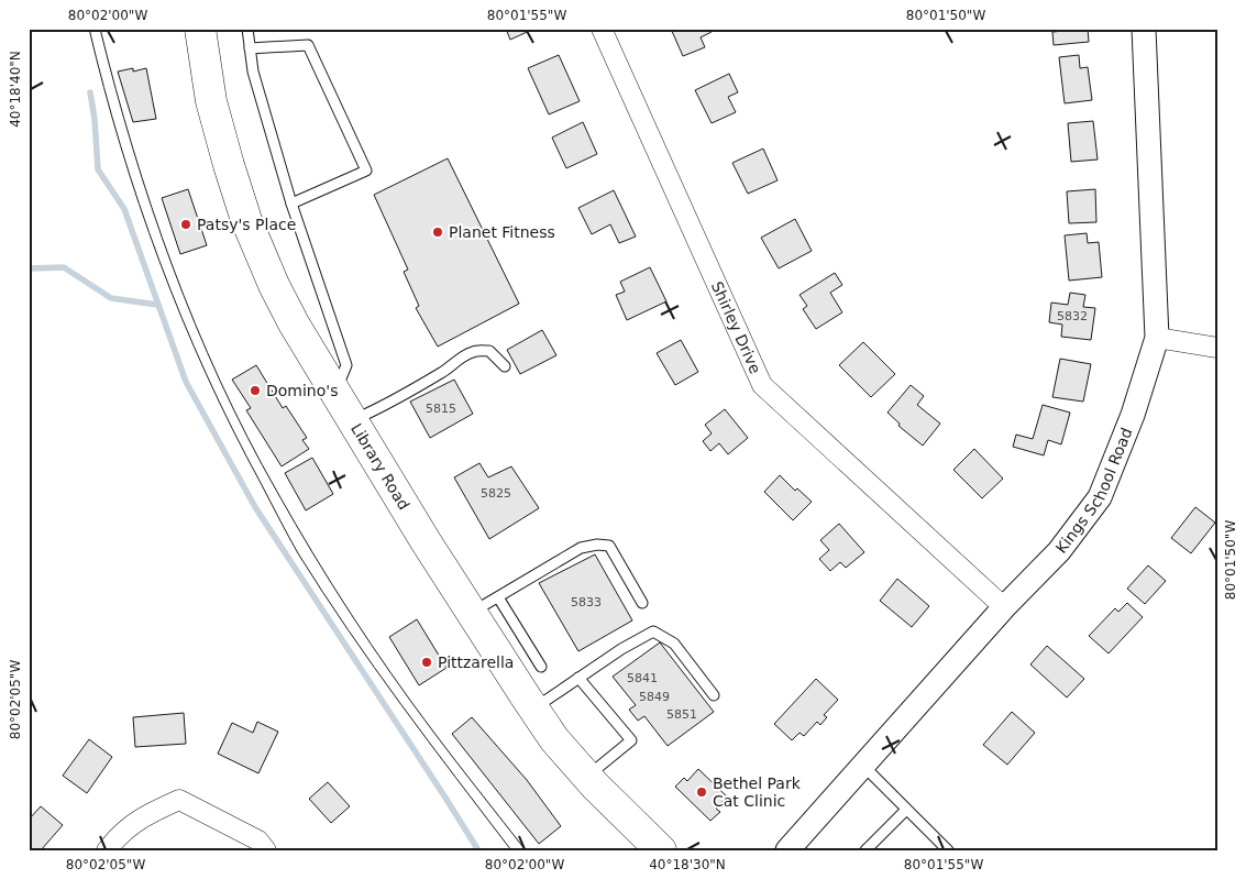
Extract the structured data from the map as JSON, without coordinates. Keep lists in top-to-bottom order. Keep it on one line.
{"streets":{"main road":["Library Road"],"street":["Shirley Drive","Kings School Road"]},"crossings":[["Shirley Drive","Kings School Road"]],"places":["Patsy's Place","Planet Fitness","Domino's","Pittzarella","Bethel Park Cat Clinic"],"house_numbers":["5832","5815","5825","5833","5841","5849","5851"],"coordinates":["80°02'00\"W","80°01'55\"W","80°01'50\"W","40°18'40\"N","80°02'05\"W","40°18'30\"N"]}
